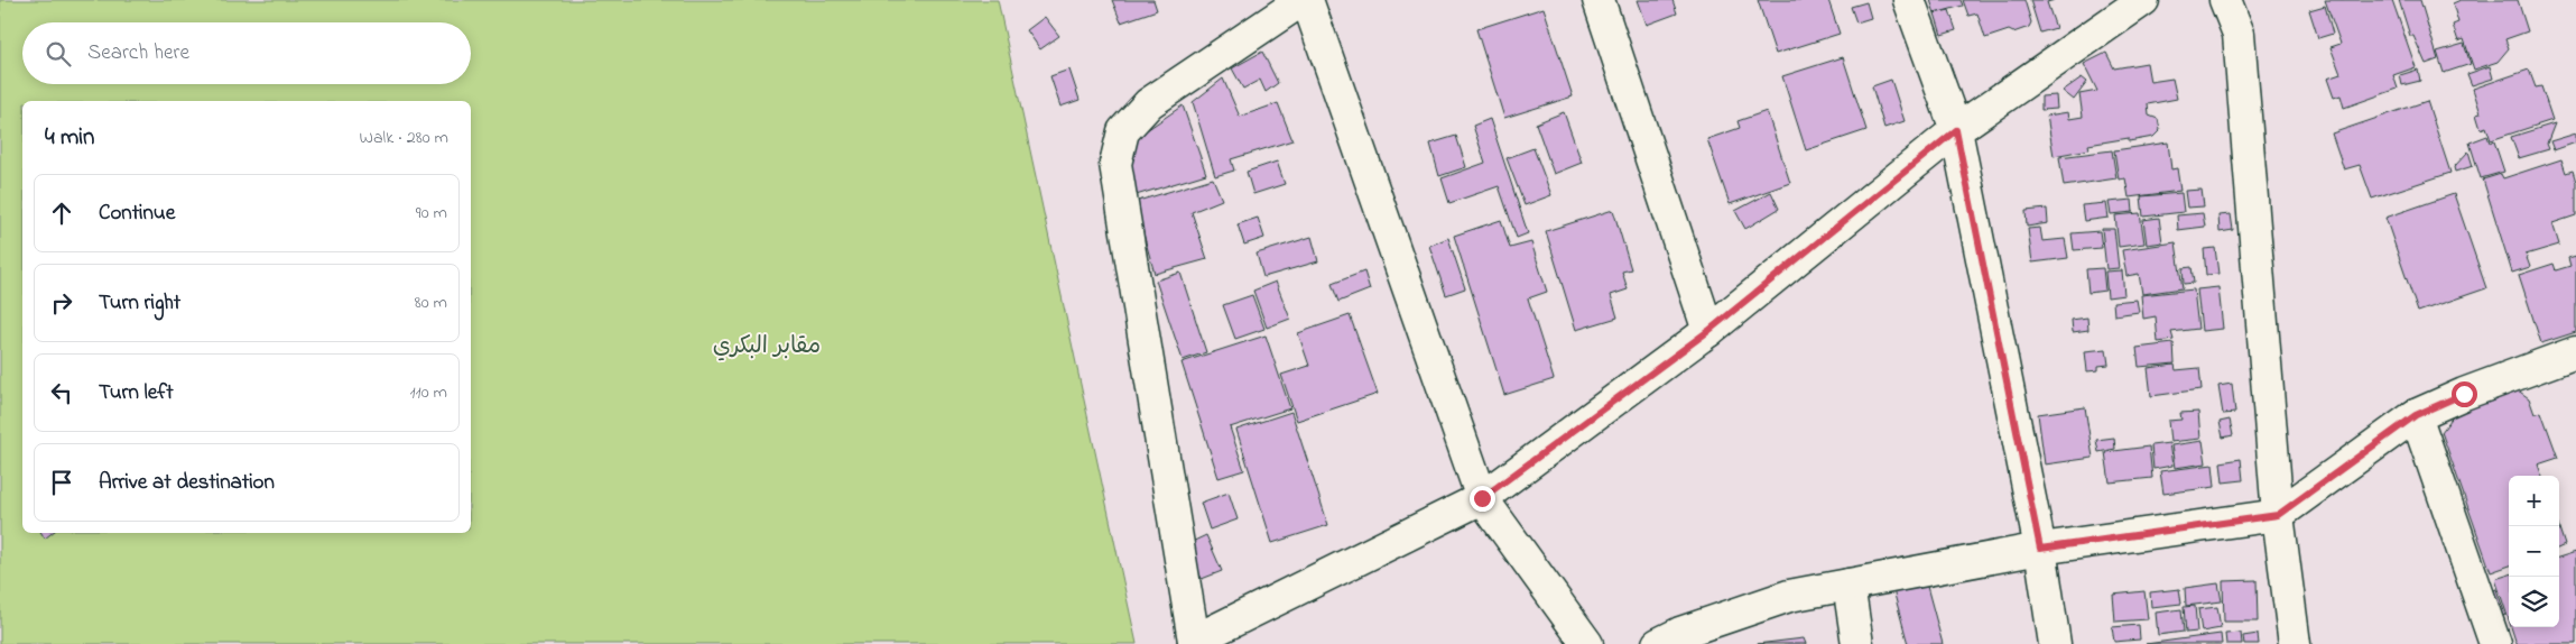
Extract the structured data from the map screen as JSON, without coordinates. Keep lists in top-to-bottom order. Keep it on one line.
{"parks":["مقابر البكري"],"page":{"search":"Search here","heading":["4 min","Walk · 280 m"],"list":[["Continue","90 m"],["Turn right","80 m"],["Turn left","110 m"],"Arrive at destination"],"map_buttons":["+","−"]}}
